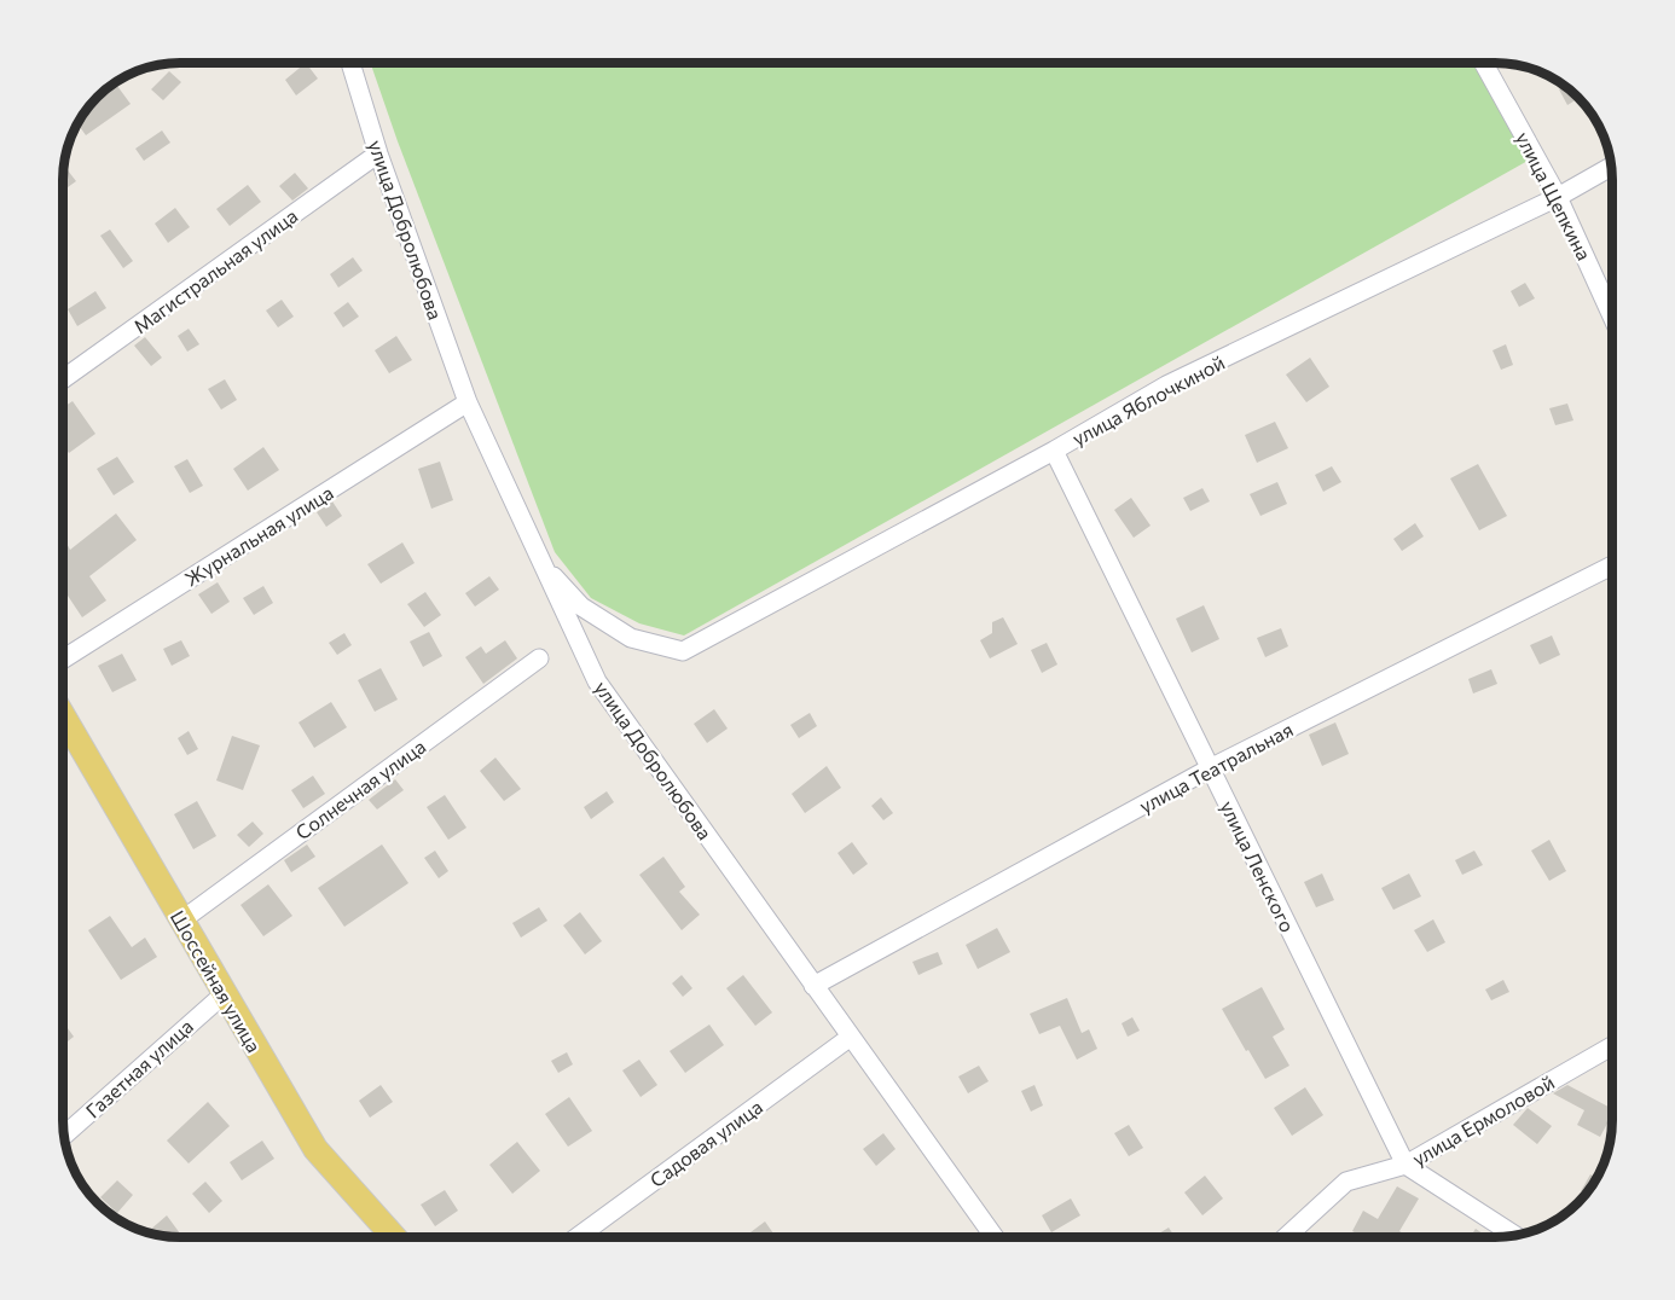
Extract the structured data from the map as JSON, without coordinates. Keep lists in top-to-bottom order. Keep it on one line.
{"streets":{"main road":["Шоссейная улица"],"street":["улица Щепкина","улица Добролюбова","Магистральная улица","улица Яблочкиной","Журнальная улица","улица Театральная","Солнечная улица","улица Ленского","Газетная улица","улица Ермоловой","Садовая улица"]},"crossings":[["улица Щепкина","улица Яблочкиной"],["улица Добролюбова","Магистральная улица"],["улица Добролюбова","улица Яблочкиной"],["улица Добролюбова","Журнальная улица"],["улица Добролюбова","улица Театральная"],["улица Добролюбова","Садовая улица"],["улица Яблочкиной","улица Ленского"],["улица Театральная","улица Ленского"],["Солнечная улица","Шоссейная улица"],["улица Ленского","улица Ермоловой"],["Шоссейная улица","Газетная улица"]]}
